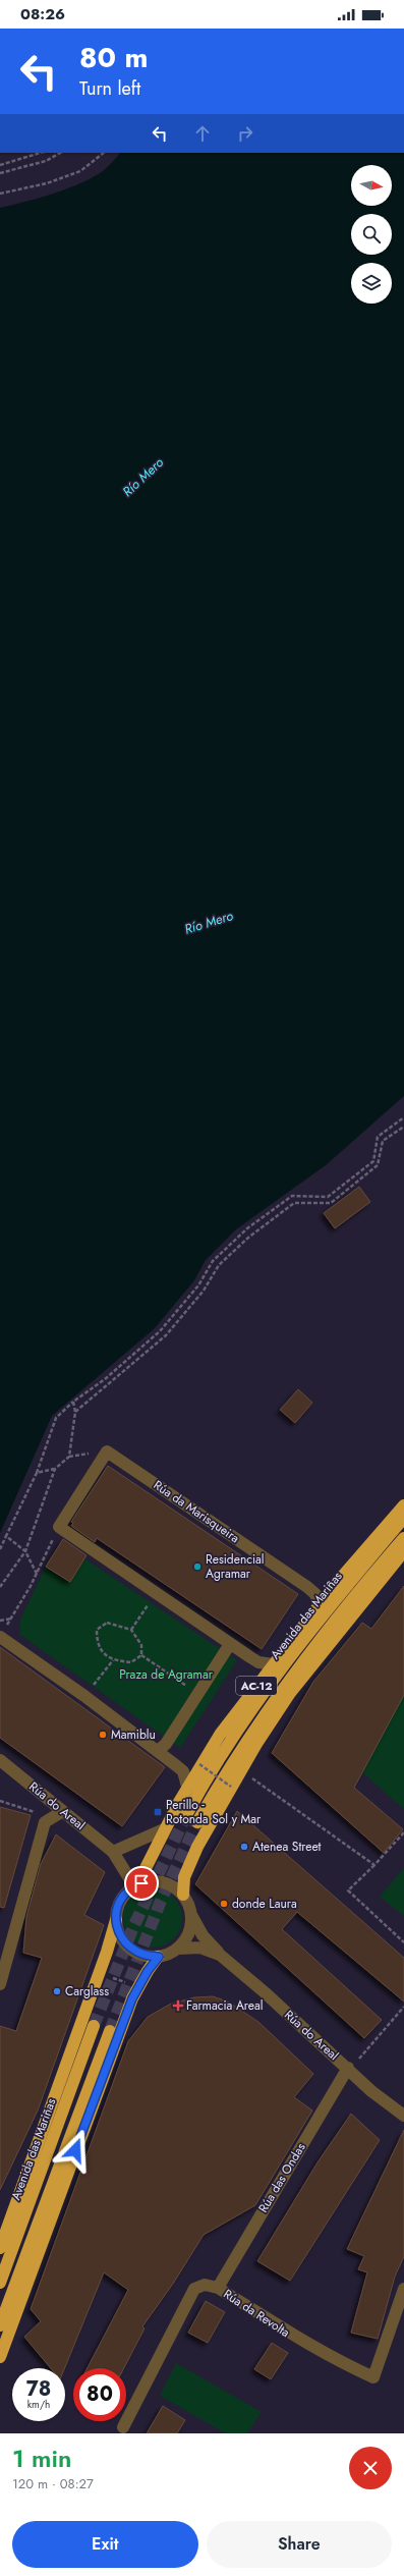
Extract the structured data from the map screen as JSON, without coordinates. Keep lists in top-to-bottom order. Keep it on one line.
{"streets":{"highway":["Avenida das Mariñas","AC-12"],"street":["Rúa da Marisqueira","Rúa do Areal","Rúa das Ondas","Rúa da Revolta"]},"crossings":[["Rúa da Marisqueira","AC-12"],["AC-12","Rúa do Areal"],["Rúa do Areal","Rúa das Ondas"],["Rúa das Ondas","Rúa da Revolta"]],"water":["Río Mero"],"parks":["Praza de Agramar"],"places":{"other":["Residencial Agramar","Mamiblu","Atenea Street","donde Laura","Carglass"],"transit":["Perillo - Rotonda Sol y Mar"],"health":["Farmacia Areal"]},"north":"right","page":{"status":"08:26","turn":["80 m","Turn left"],"speed":"78 km/h","limit":"80","heading":["1 min","120 m · 08:27"],"buttons":["Exit","Share"]}}
